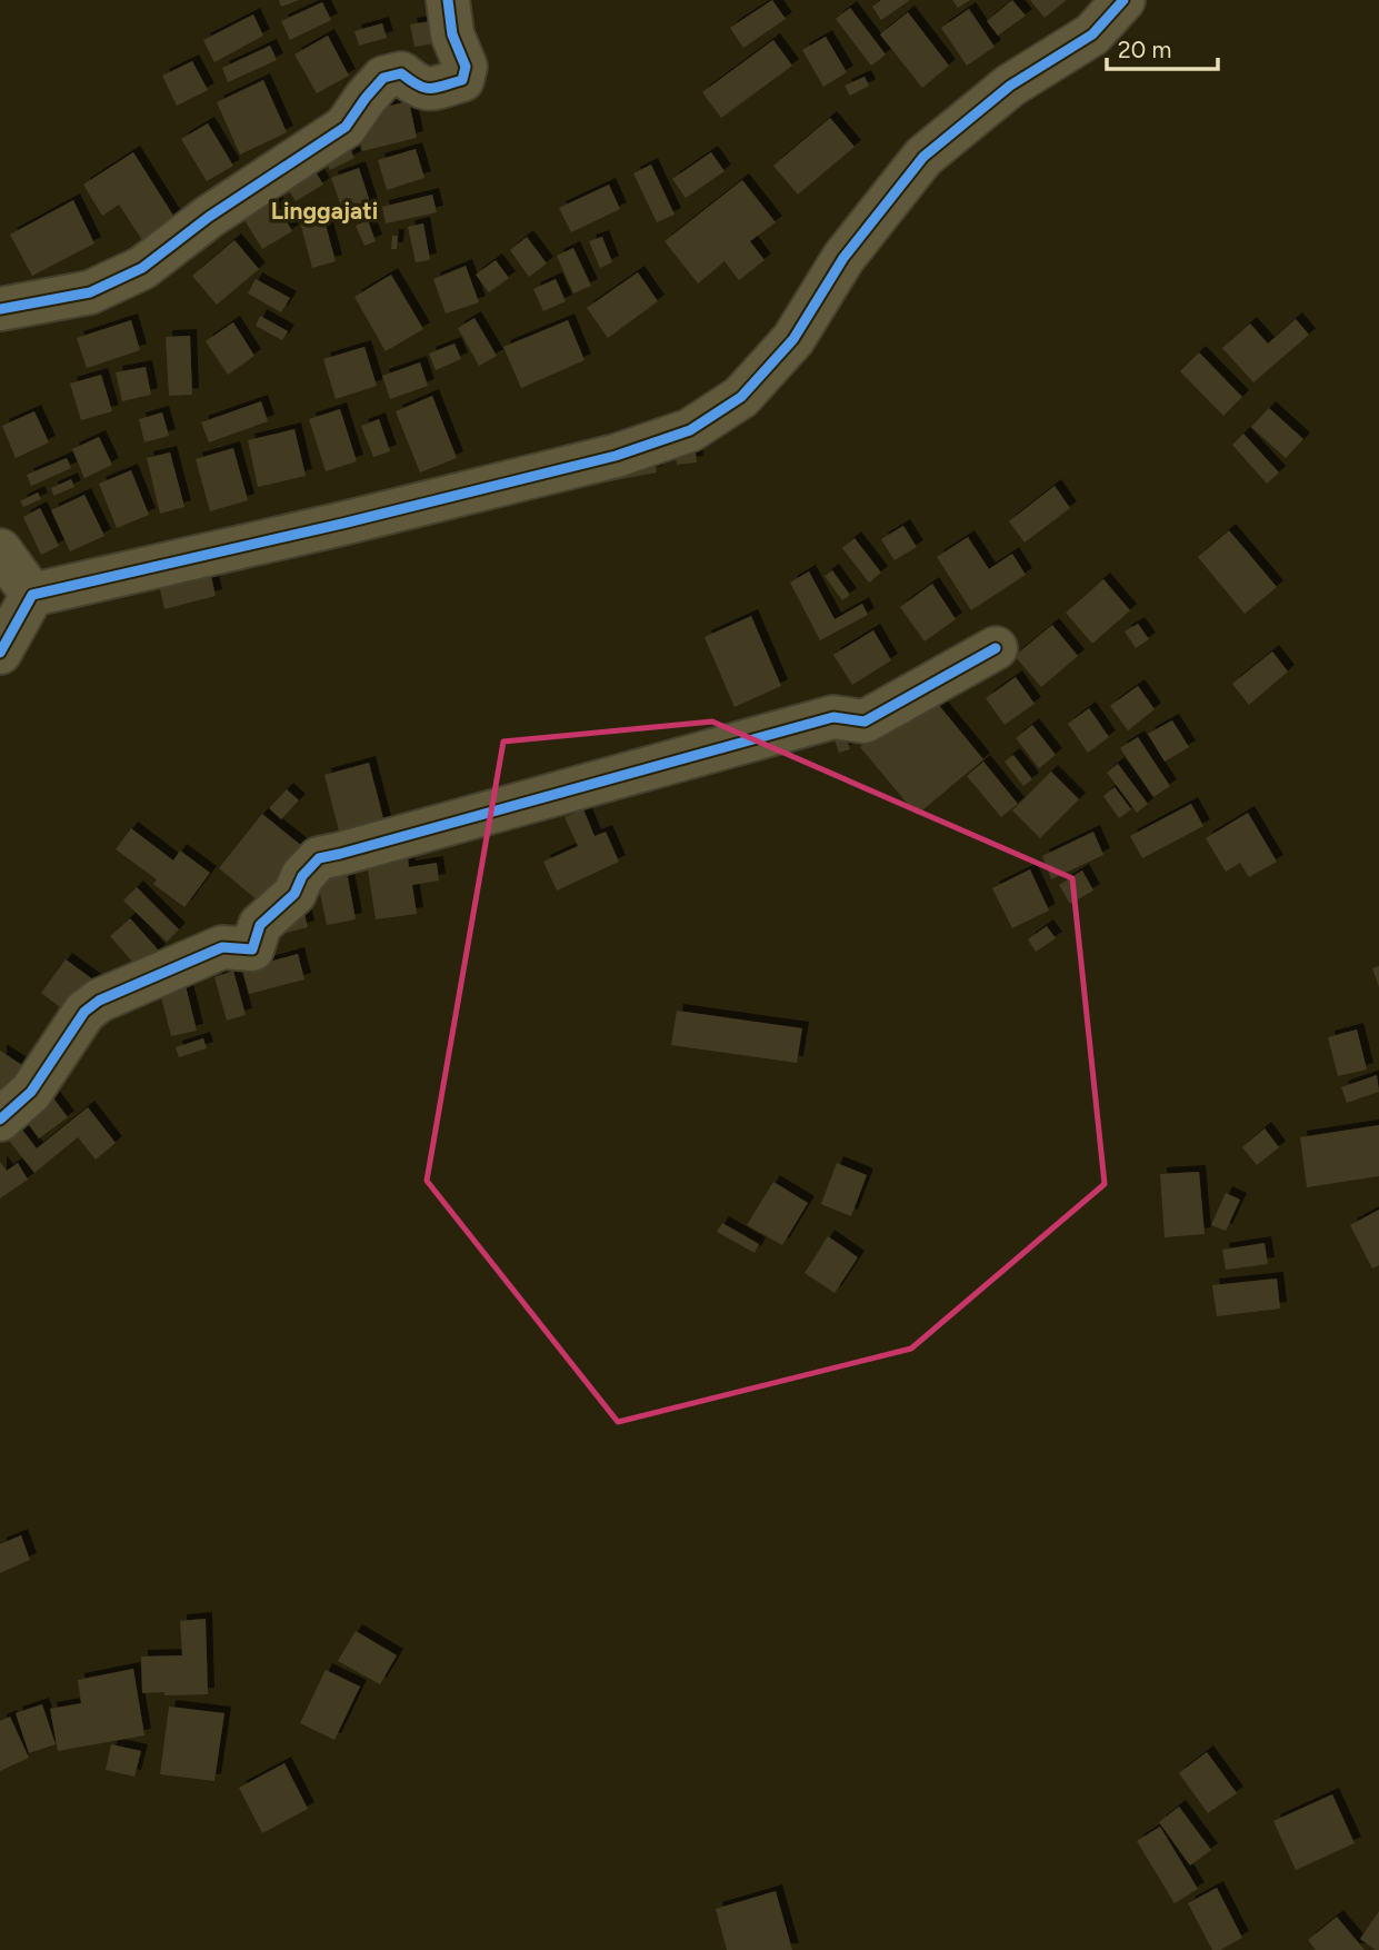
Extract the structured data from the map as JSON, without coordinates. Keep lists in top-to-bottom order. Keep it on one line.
{"districts":["Linggajati"],"scale_bar":"20 m"}
